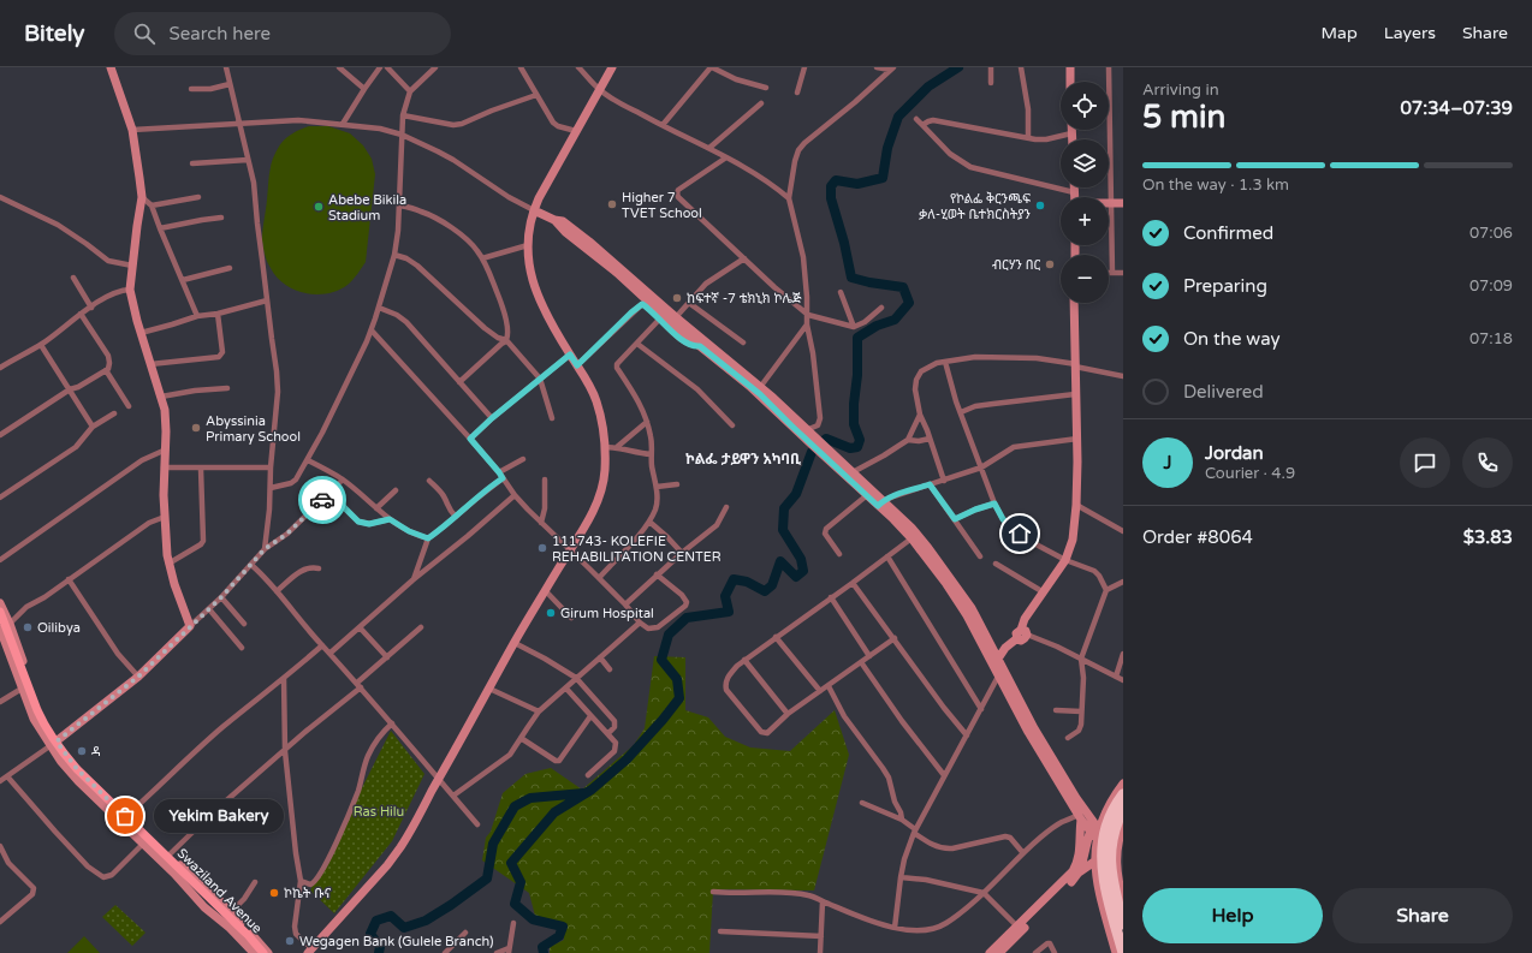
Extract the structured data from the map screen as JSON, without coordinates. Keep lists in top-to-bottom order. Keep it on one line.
{"streets":{"main road":["Swaziland Avenue"]},"districts":["ኮልፌ ታይዋን አካባቢ"],"parks":["Ras Hilu"],"places":["Higher 7 TVET School","የኮልፌ ቅርንጫፍ ቃለ-ሂወት ቤተክርስትያን","Abebe Bikila Stadium","ብርሃን በር","ከፍተኛ -7 ቴክኒክ ኮሌጅ","Abyssinia Primary School","111743- KOLEFIE REHABILITATION CENTER","Girum Hospital","Oilibya","ዳ","Yekim Bakery","ኮኬት ቡና","Wegagen Bank (Gulele Branch)"],"page":{"header":"Bitely","search":"Search here","nav":["Map","Layers","Share"],"heading":["5 min","Arriving in","07:34–07:39"],"panel":["Jordan","Courier · 4.9","Order #8064","$3.83"],"map_buttons":["+","−"],"bar":"On the way · 1.3 km","list":[["Confirmed","07:06"],["Preparing","07:09"],["On the way","07:18"],"Delivered"],"round":"J","bubble":"Yekim Bakery","buttons":["Help","Share"]}}
